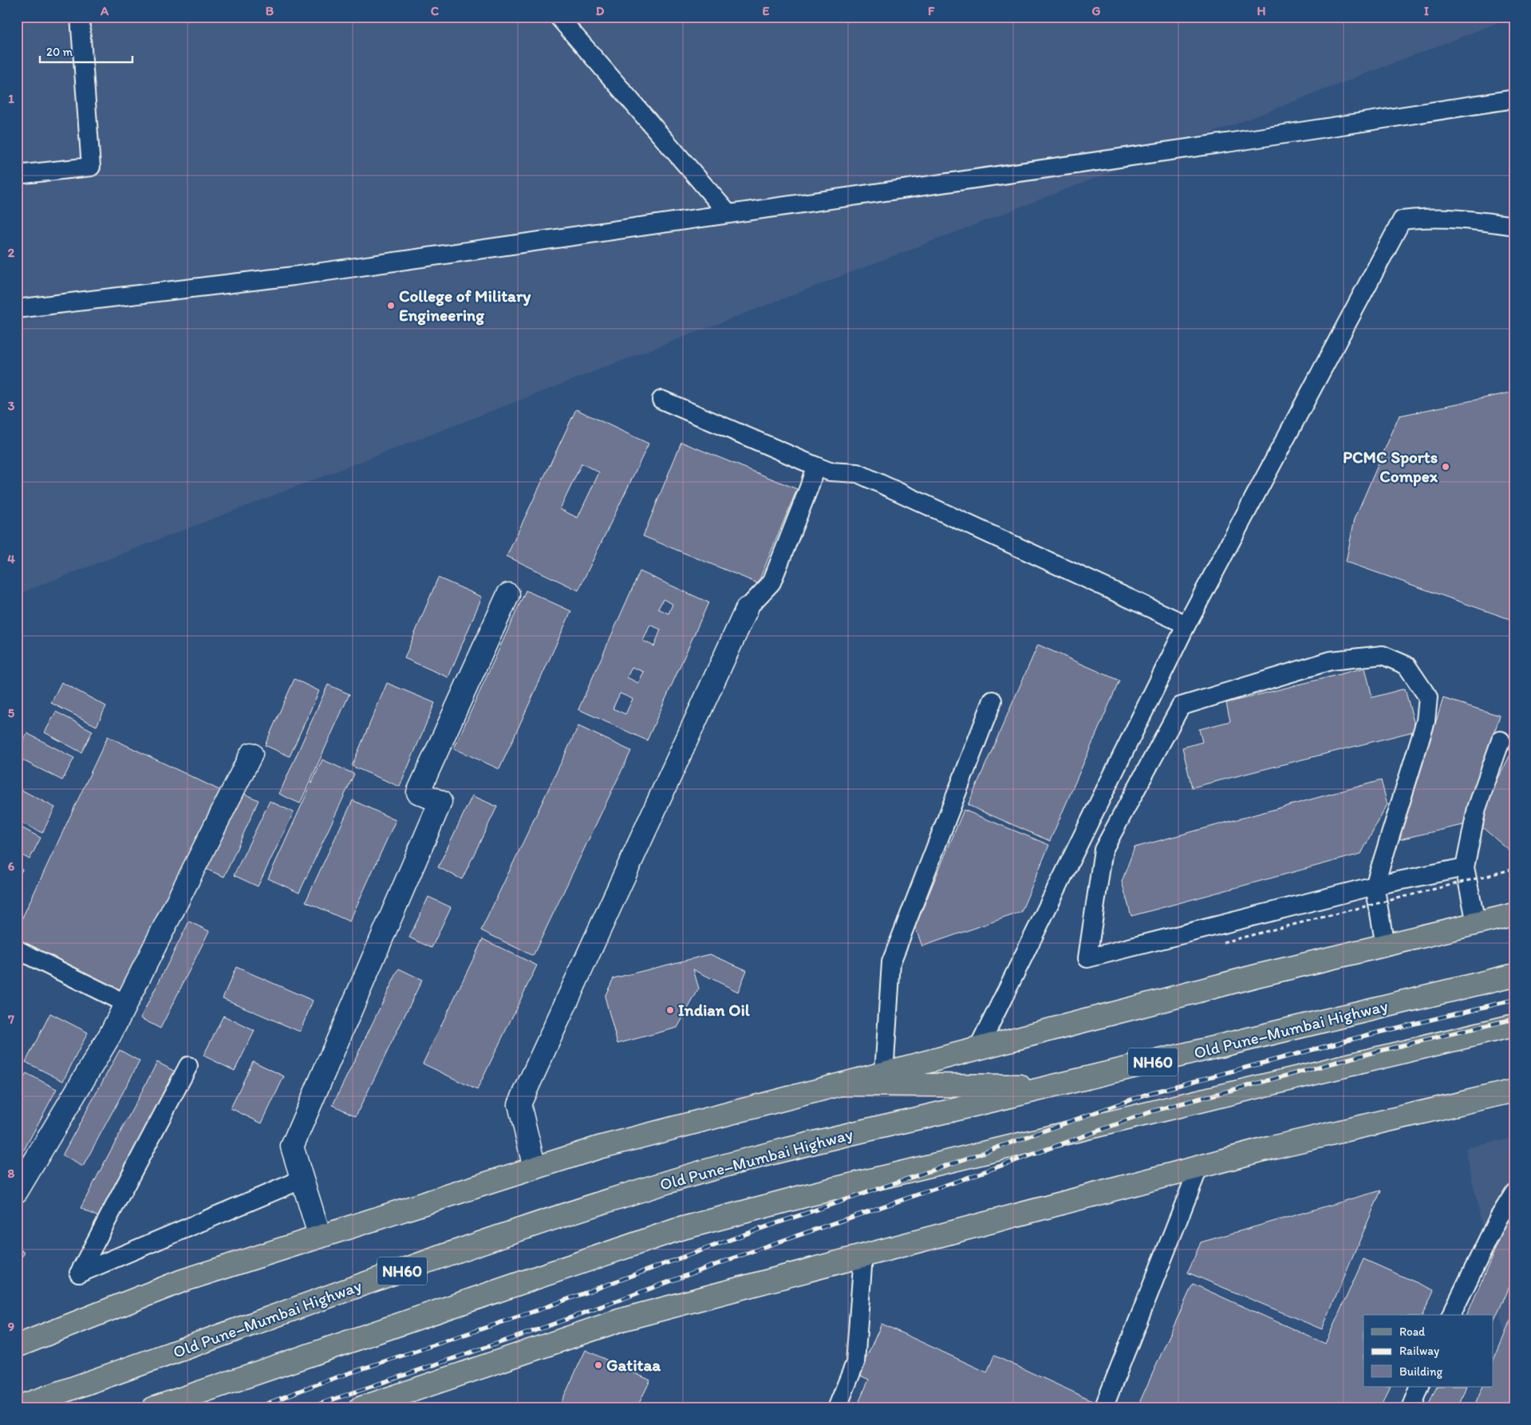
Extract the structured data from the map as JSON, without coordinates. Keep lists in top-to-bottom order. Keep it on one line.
{"streets":{"main road":["Old Pune–Mumbai Highway","NH60"]},"places":["College of Military Engineering","PCMC Sports Compex","Indian Oil","Gatitaa"],"legend":["Road","Railway","Building"],"scale_bar":"20 m","grid":{"columns":["A","B","C","D","E","F","G","H","I"],"rows":["1","2","3","4","5","6","7","8","9"]}}
